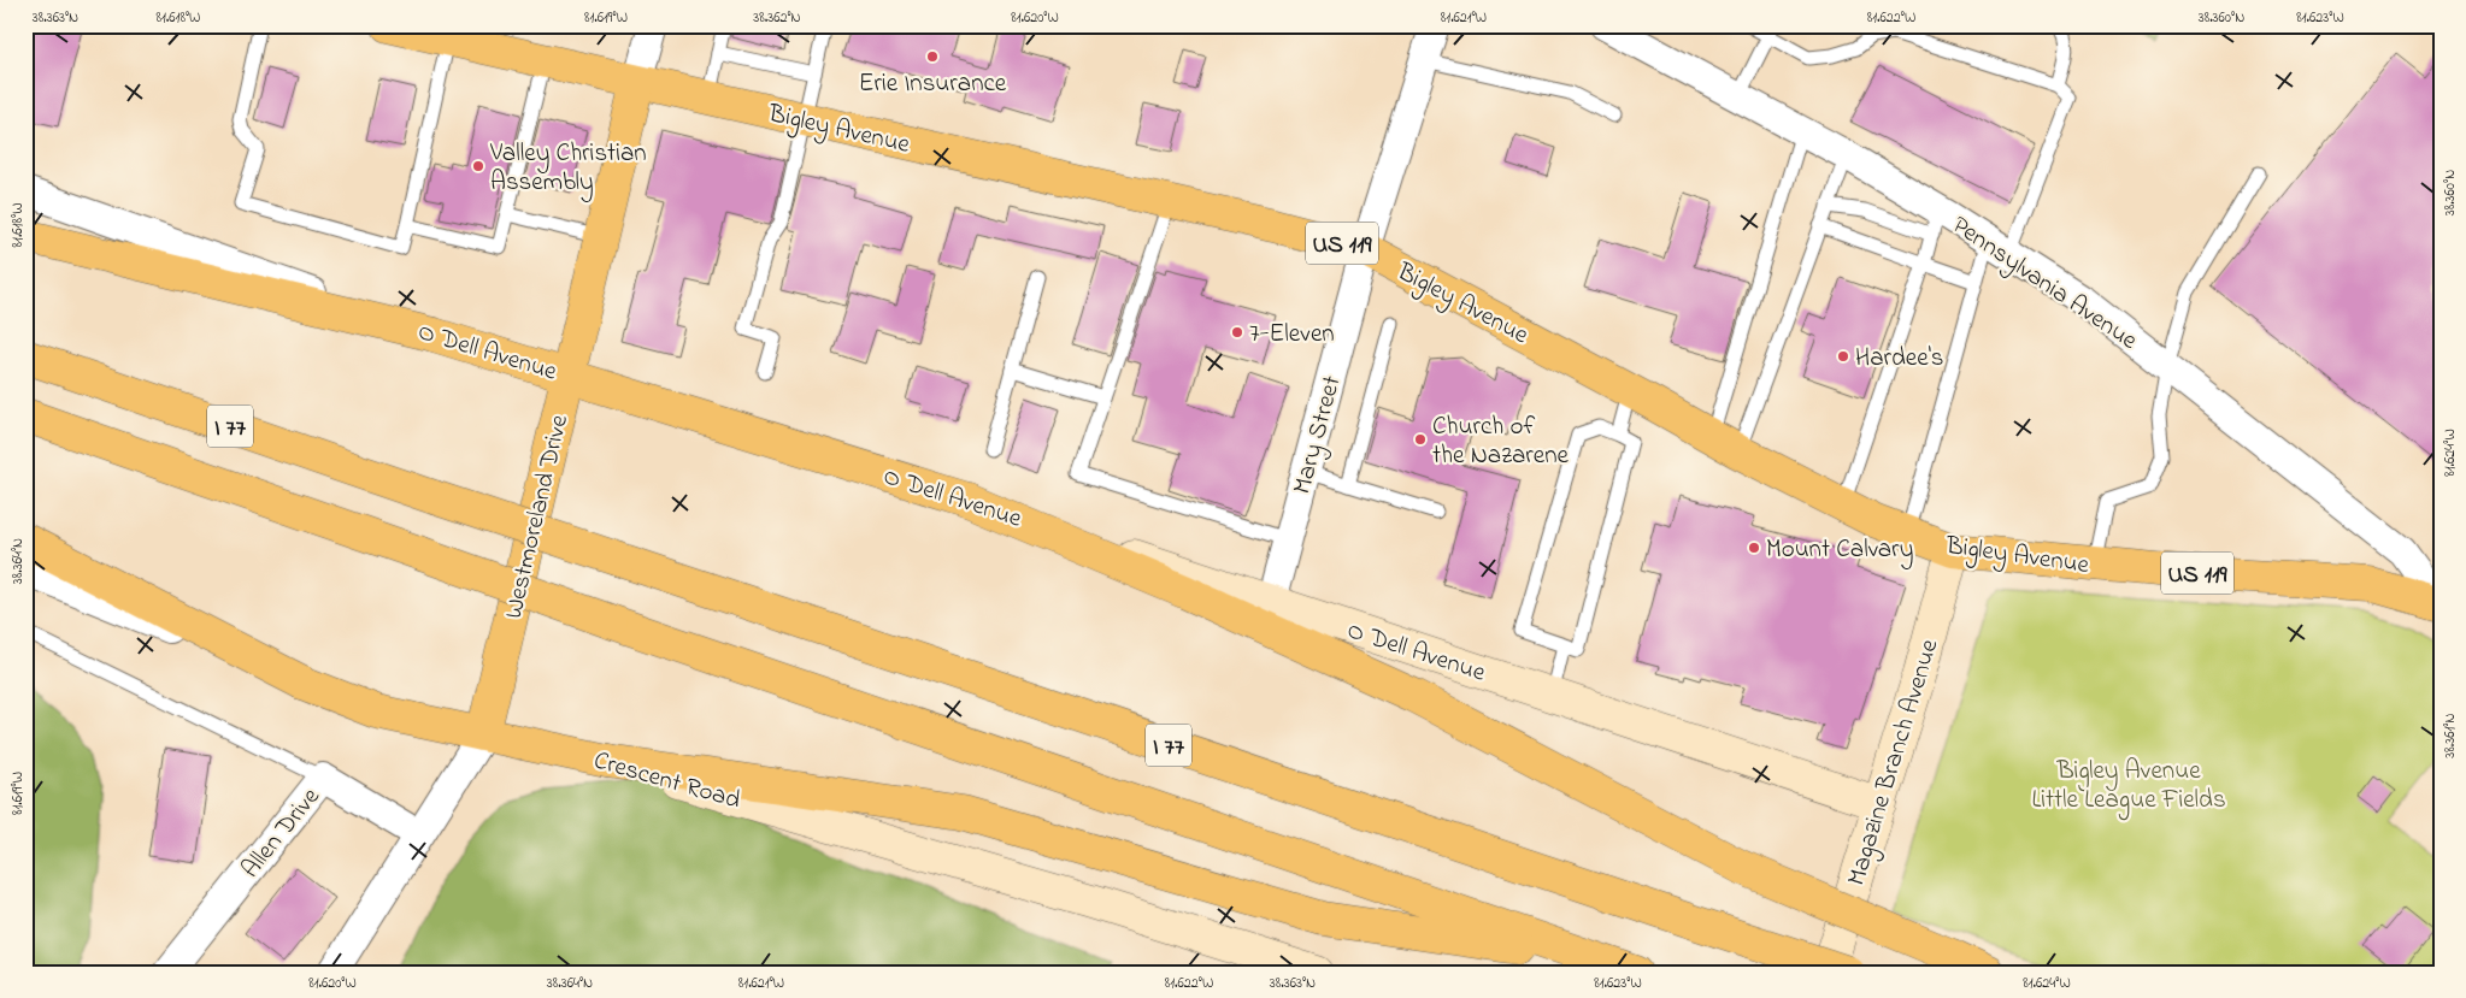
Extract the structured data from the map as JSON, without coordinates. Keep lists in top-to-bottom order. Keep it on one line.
{"streets":{"main road":["Bigley Avenue","US 119","O Dell Avenue","I 77","Westmoreland Drive","Crescent Road"],"street":["Pennsylvania Avenue","Mary Street","Magazine Branch Avenue","Allen Drive"]},"crossings":[["Bigley Avenue","Pennsylvania Avenue"],["Bigley Avenue","Mary Street"],["Bigley Avenue","Westmoreland Drive"],["Bigley Avenue","Magazine Branch Avenue"],["O Dell Avenue","Mary Street"],["O Dell Avenue","Westmoreland Drive"],["O Dell Avenue","Magazine Branch Avenue"],["Westmoreland Drive","Crescent Road"],["Westmoreland Drive","Allen Drive"]],"parks":["Bigley Avenue Little League Fields"],"places":["Erie Insurance","Valley Christian Assembly","7-Eleven","Hardee's","Church of the Nazarene","Mount Calvary"],"coordinates":["38.363°N","81.618°W","81.619°W","38.362°N","81.620°W","81.621°W","81.622°W","38.360°N","81.623°W","81.624°W","38.364°N","38.361°N"]}
